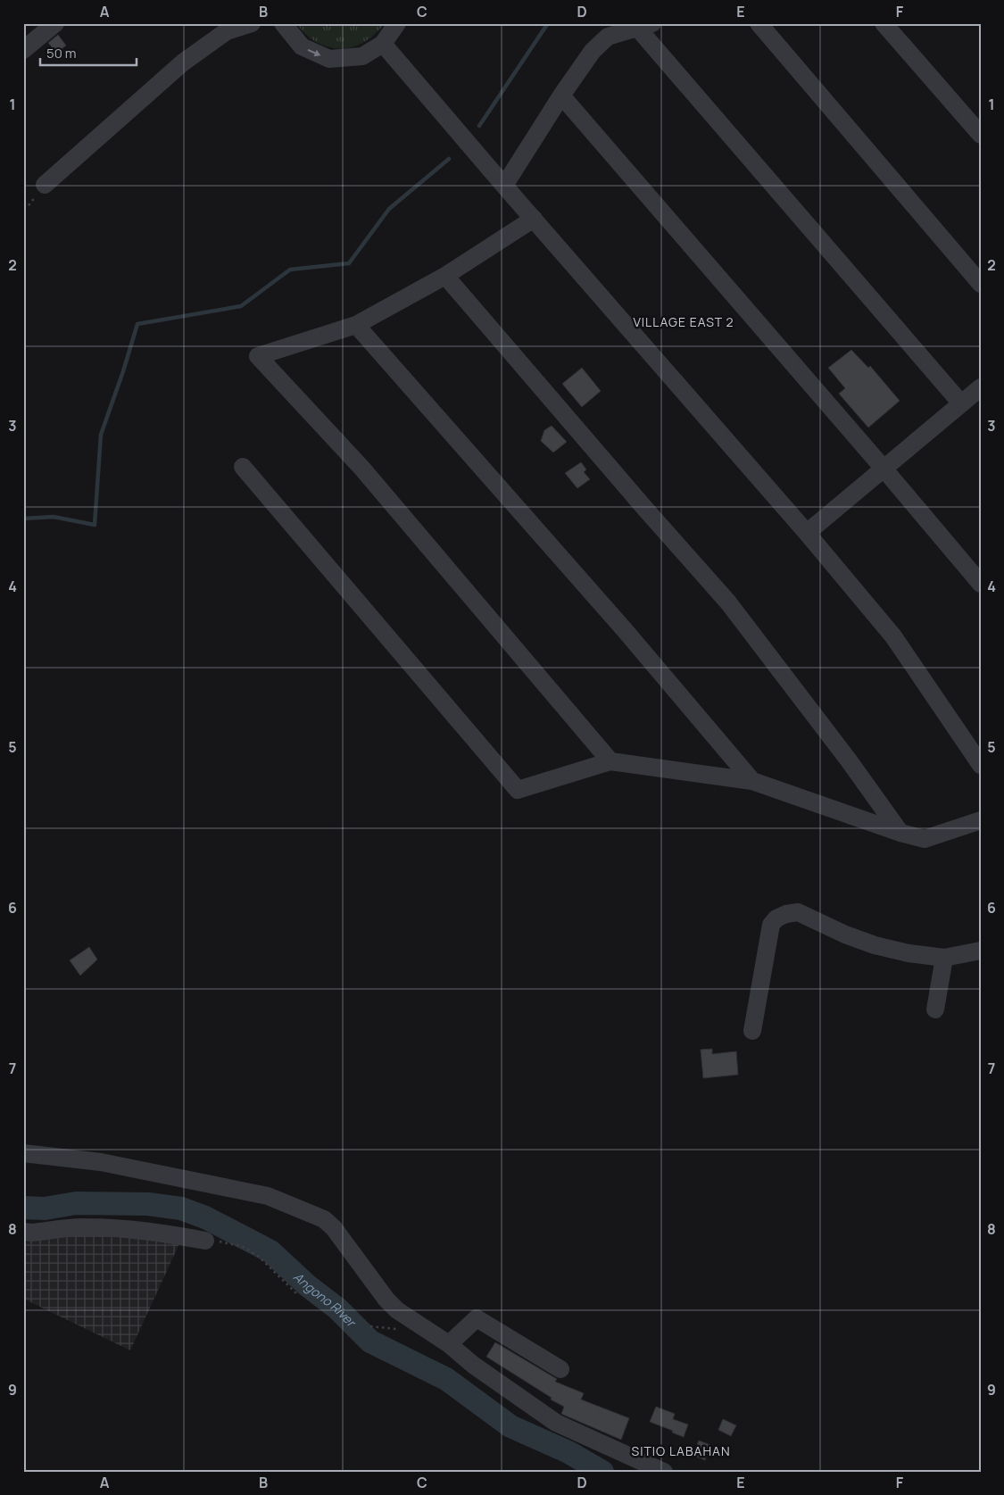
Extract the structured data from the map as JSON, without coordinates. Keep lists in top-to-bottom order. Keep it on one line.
{"districts":["VILLAGE EAST 2","SITIO LABAHAN"],"water":["Angono River"],"scale_bar":"50 m","grid":{"columns":["A","B","C","D","E","F"],"rows":["1","2","3","4","5","6","7","8","9"]}}
